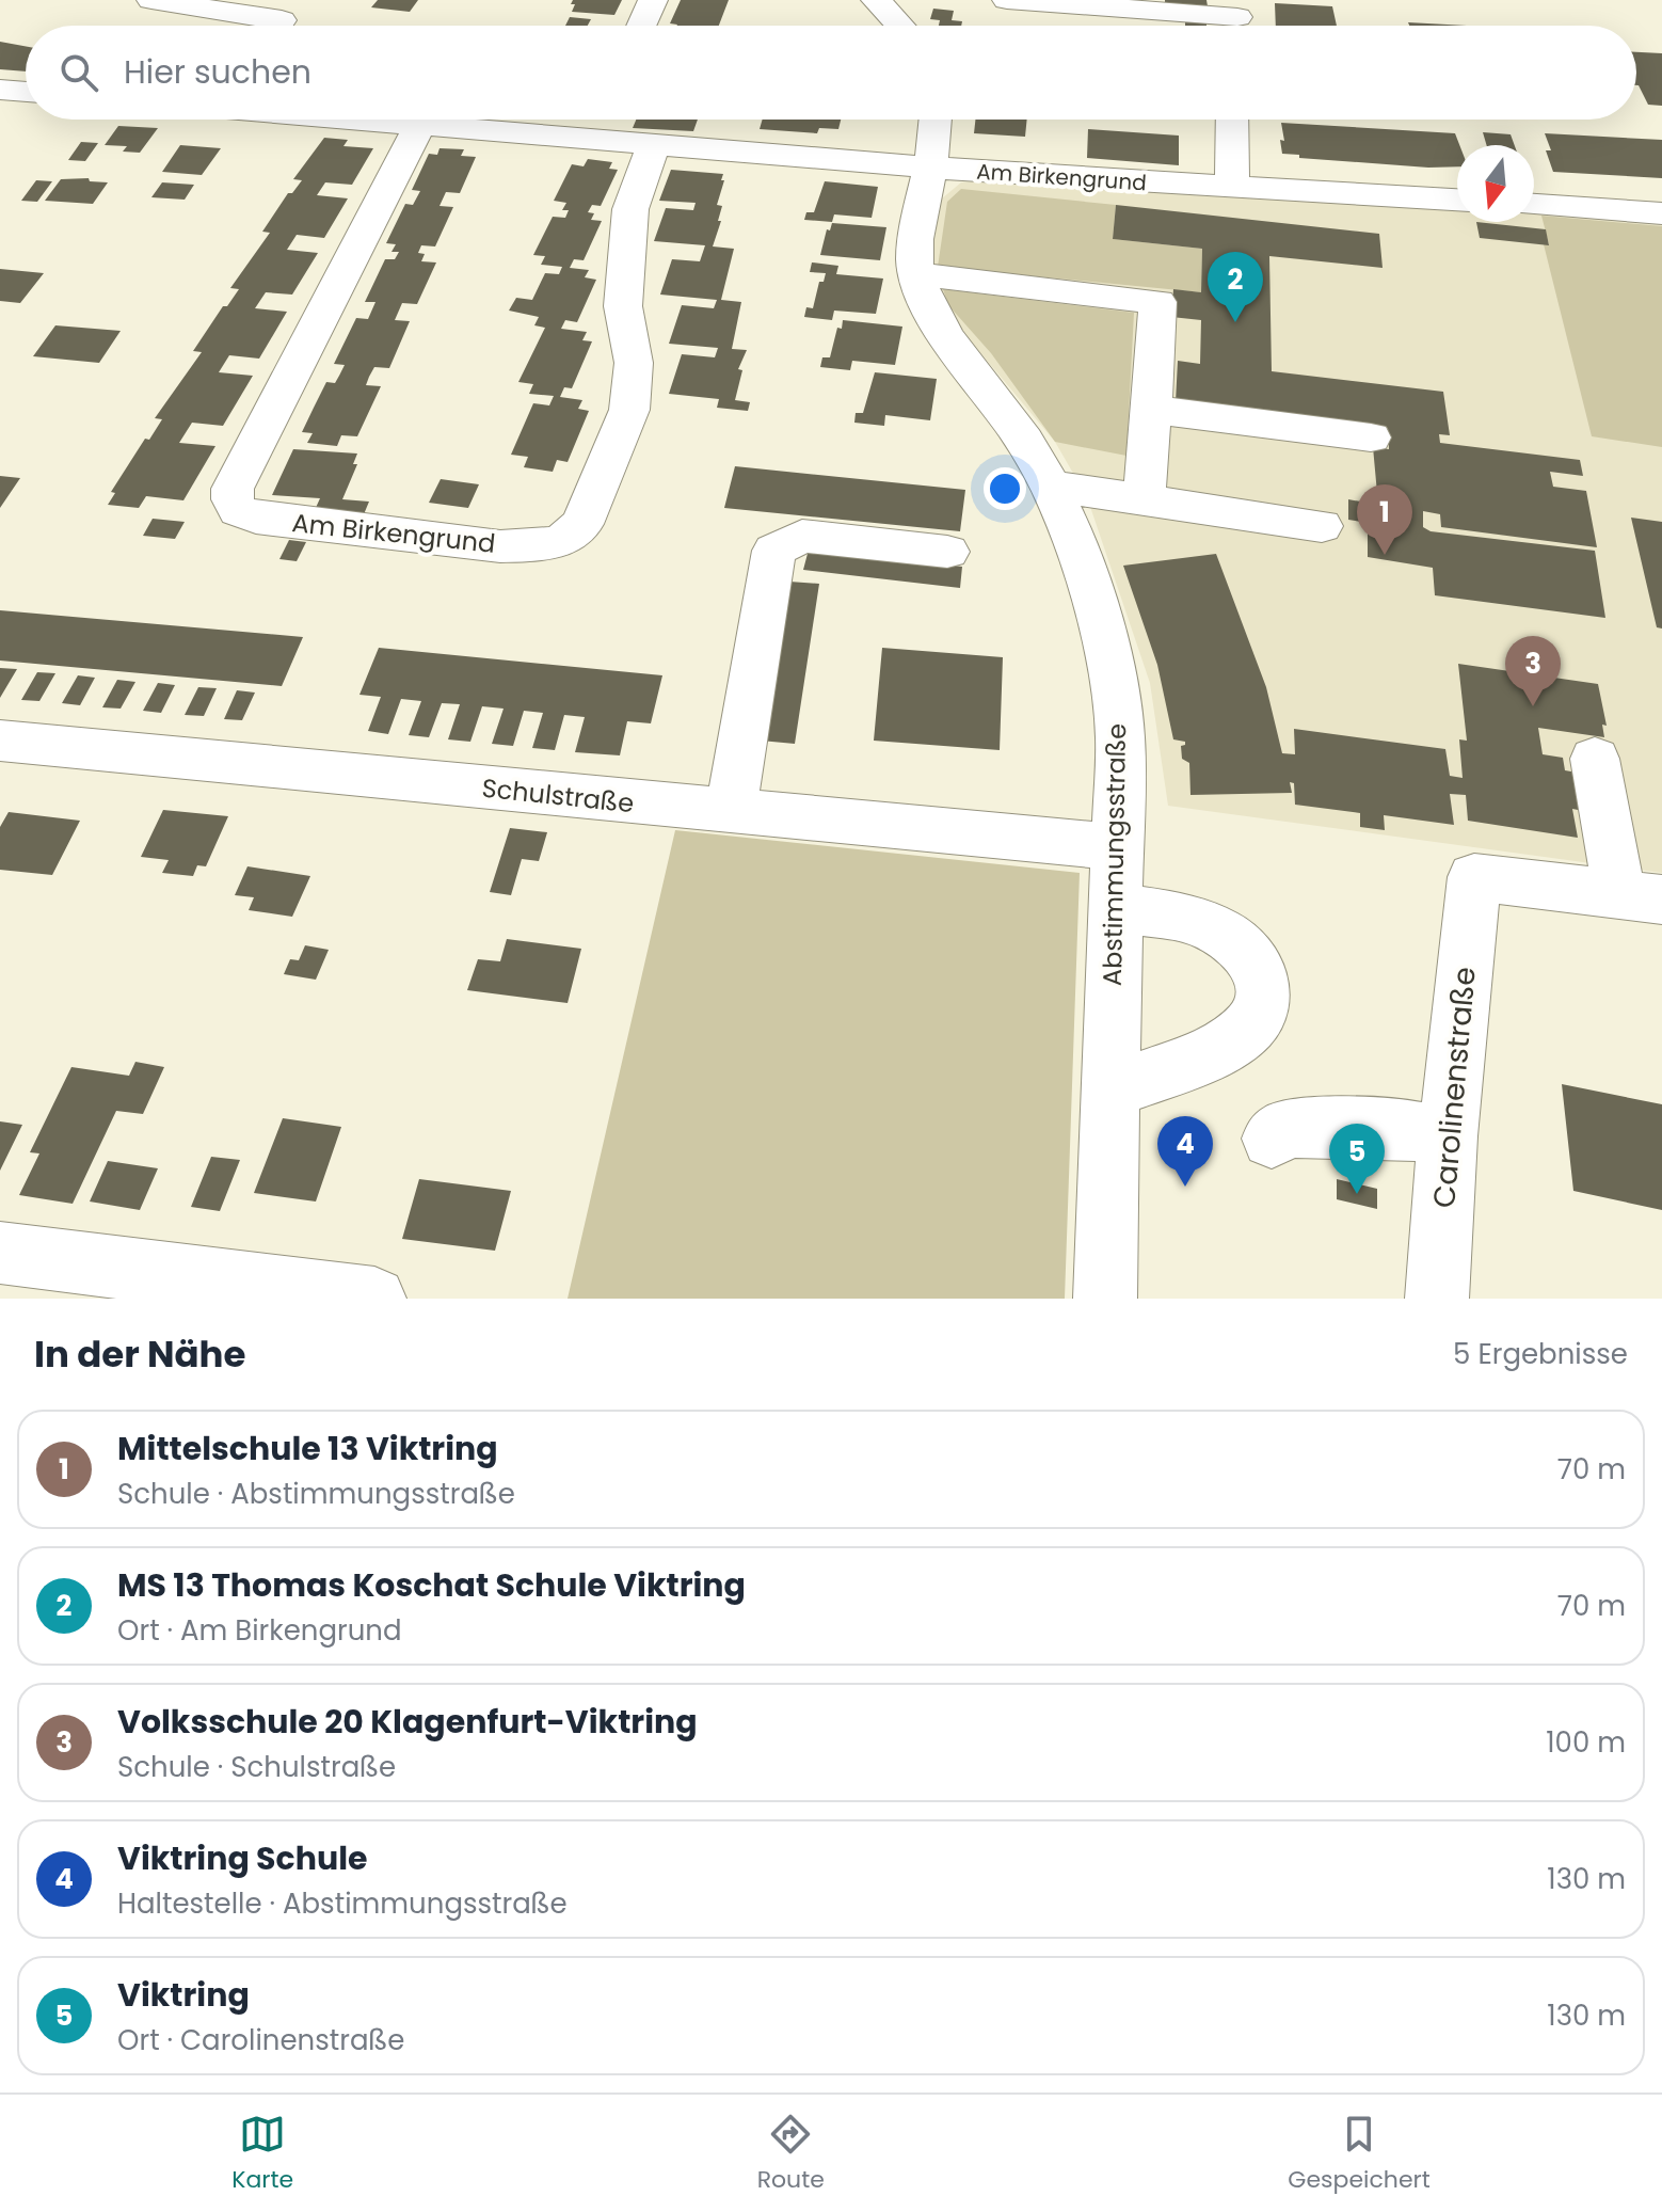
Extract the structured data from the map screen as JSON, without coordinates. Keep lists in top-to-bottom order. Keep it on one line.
{"streets":{"street":["Am Birkengrund","Schulstraße","Abstimmungsstraße","Carolinenstraße"]},"crossings":[["Am Birkengrund","Abstimmungsstraße"],["Schulstraße","Abstimmungsstraße"]],"north":"bottom","page":{"search":"Hier suchen","pins":["2","1","3","4","5"],"heading":["In der Nähe","5 Ergebnisse"],"list":[{"mark":"1","name":"Mittelschule 13 Viktring","note":"Schule · Abstimmungsstraße","value":"70 m"},{"mark":"2","name":"MS 13 Thomas Koschat Schule Viktring","note":"Ort · Am Birkengrund","value":"70 m"},{"mark":"3","name":"Volksschule 20 Klagenfurt-Viktring","note":"Schule · Schulstraße","value":"100 m"},{"mark":"4","name":"Viktring Schule","note":"Haltestelle · Abstimmungsstraße","value":"130 m"},{"mark":"5","name":"Viktring","note":"Ort · Carolinenstraße","value":"130 m"}],"nav":["Karte","Route","Gespeichert"]}}
